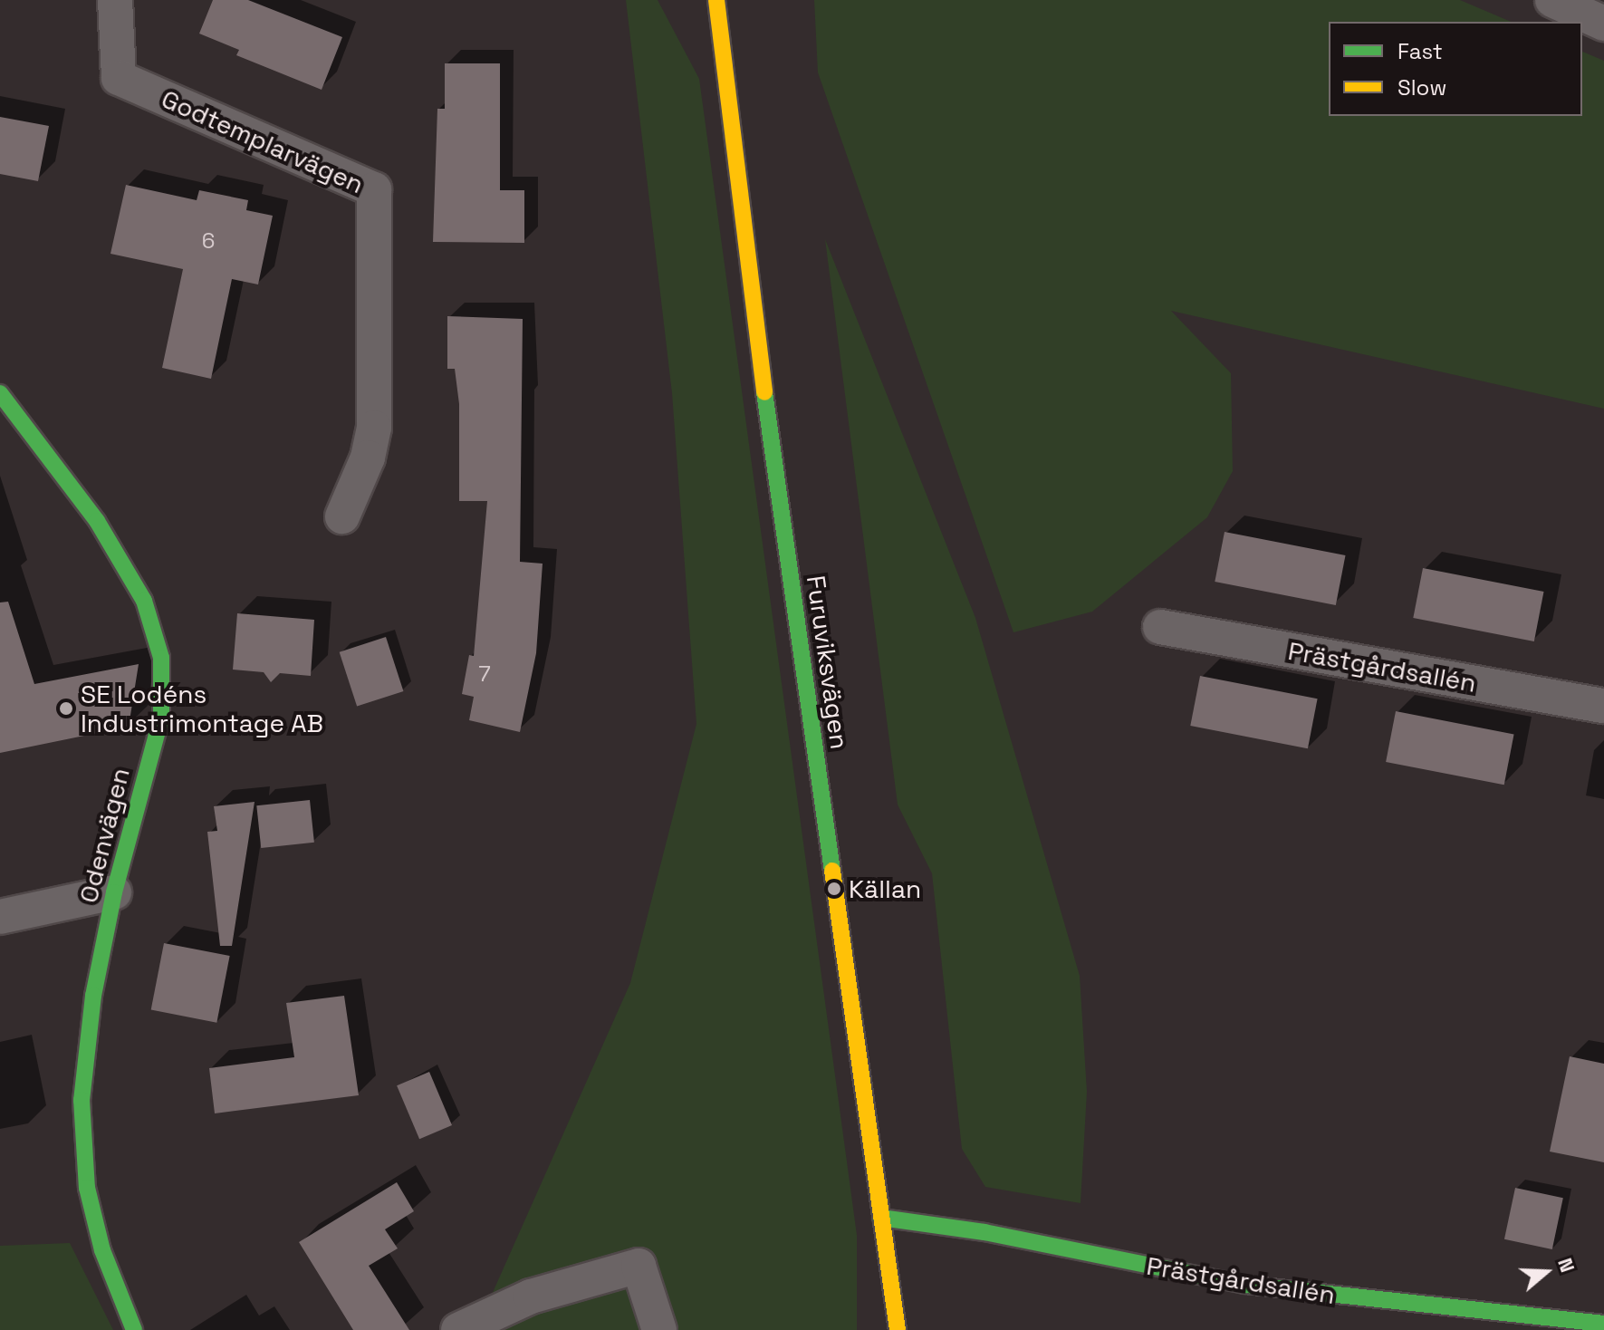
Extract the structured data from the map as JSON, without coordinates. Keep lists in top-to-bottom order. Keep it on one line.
{"streets":{"street":["Godtemplarvägen","Furuviksvägen","Prästgårdsallén","Odenvägen"]},"crossings":[["Furuviksvägen","Prästgårdsallén"]],"places":["SE Lodéns Industrimontage AB","Källan"],"house_numbers":["6","7"],"legend":["Fast","Slow"],"north":"right"}
